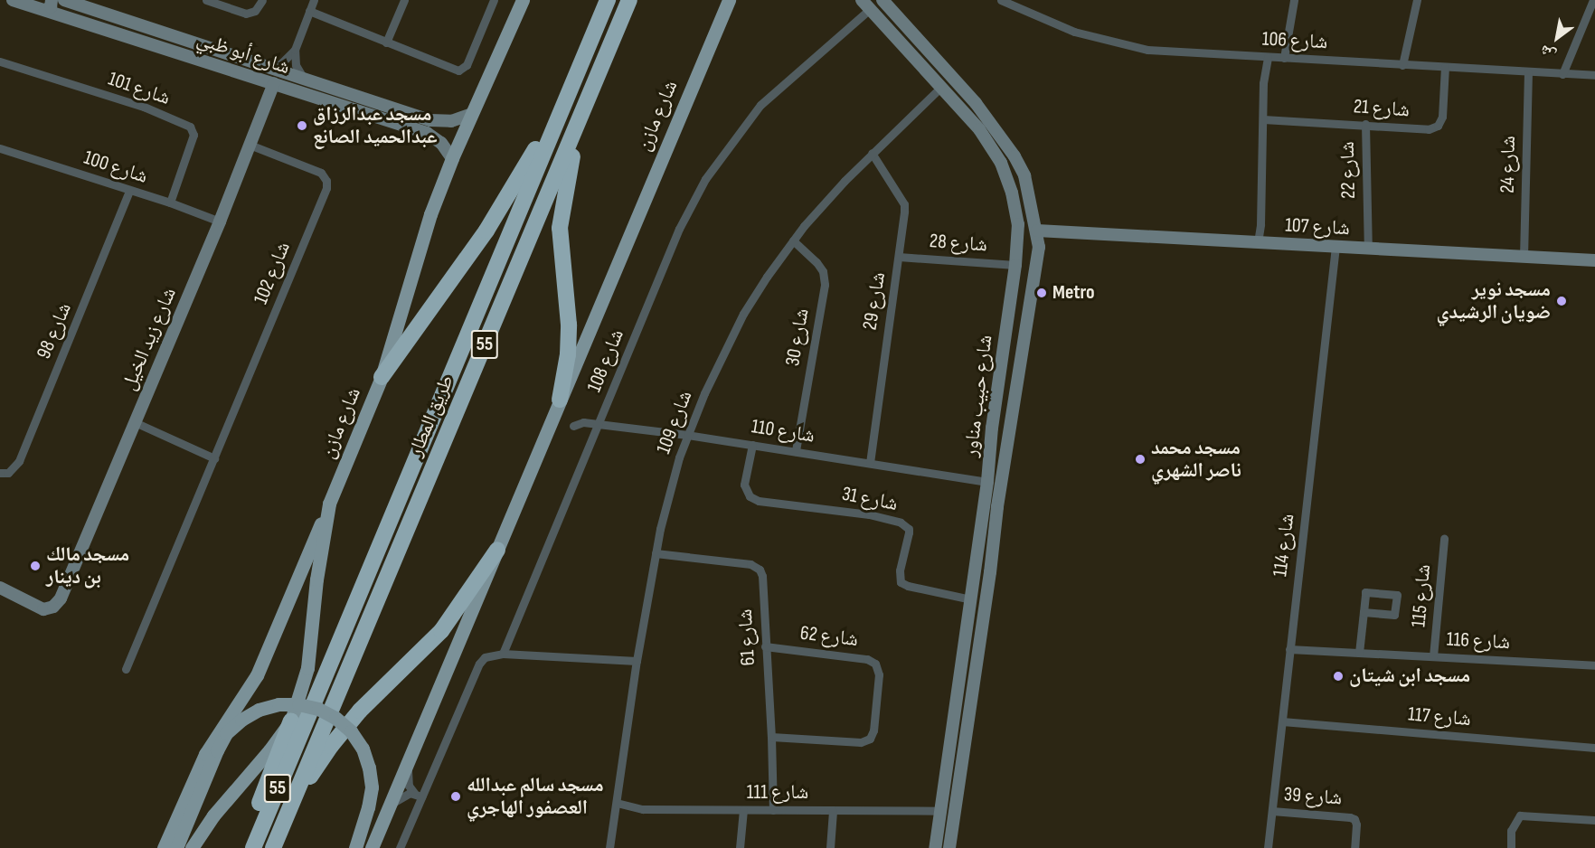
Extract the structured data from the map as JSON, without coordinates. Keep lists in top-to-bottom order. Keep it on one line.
{"streets":{"highway":["55","طريق المطار"],"main road":["شارع مازن"],"street":["شارع 106","شارع أبو ظبي","شارع 101","شارع 21","شارع 24","شارع 100","شارع 22","شارع 107","شارع 28","شارع 102","شارع 29","شارع 98","شارع 30","شارع زيد الخيل","شارع 108","شارع حبيب مناور","شارع 109","شارع 110","شارع 31","شارع 114","شارع 115","شارع 62","شارع 61","شارع 116","شارع 117","شارع 111","شارع 39"]},"crossings":[["شارع 106","شارع 21"],["شارع 106","شارع 24"],["شارع أبو ظبي","شارع مازن"],["شارع أبو ظبي","شارع زيد الخيل"],["شارع 101","شارع 100"],["شارع 21","شارع 22"],["شارع 24","شارع 107"],["شارع 100","شارع 98"],["شارع 100","شارع زيد الخيل"],["شارع 22","شارع 107"],["شارع 107","شارع حبيب مناور"],["شارع 107","شارع 114"],["شارع 28","شارع 29"],["شارع 28","شارع حبيب مناور"],["شارع 102","شارع زيد الخيل"],["شارع 29","شارع 109"],["شارع 29","شارع 110"],["شارع 30","شارع 109"],["شارع 30","شارع 110"],["شارع 108","شارع حبيب مناور"],["شارع 108","شارع 110"],["شارع حبيب مناور","شارع 109"],["شارع حبيب مناور","شارع 110"],["شارع حبيب مناور","شارع 31"],["شارع حبيب مناور","شارع 111"],["شارع 109","شارع 110"],["شارع 109","شارع 61"],["شارع 109","شارع 111"],["شارع 110","شارع 31"],["شارع 114","شارع 116"],["شارع 114","شارع 117"],["شارع 114","شارع 39"],["شارع 115","شارع 116"],["شارع 62","شارع 61"],["شارع 61","شارع 111"]],"places":["مسجد عبدالرزاق عبدالحميد الصانع","Metro","مسجد نوير ضويان الرشيدي","مسجد محمد ناصر الشهري","مسجد مالك بن دينار","مسجد ابن شيتان","مسجد سالم عبدالله العصفور الهاجري"],"north":"bottom left"}
